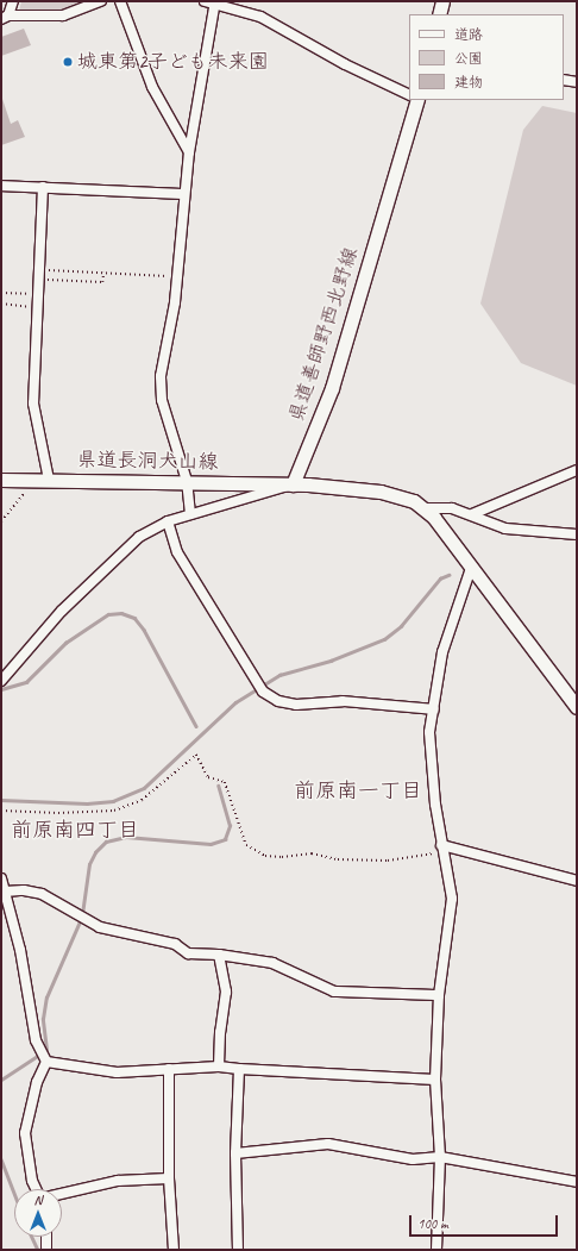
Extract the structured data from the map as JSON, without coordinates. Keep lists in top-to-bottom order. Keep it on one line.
{"streets":{"main road":["県道善師野西北野線","県道長洞犬山線"]},"crossings":[["県道善師野西北野線","県道長洞犬山線"]],"districts":["前原南一丁目","前原南四丁目"],"places":["城東第2子ども未来園"],"legend":["道路","公園","建物"],"scale_bar":"100 m","north":"top"}
